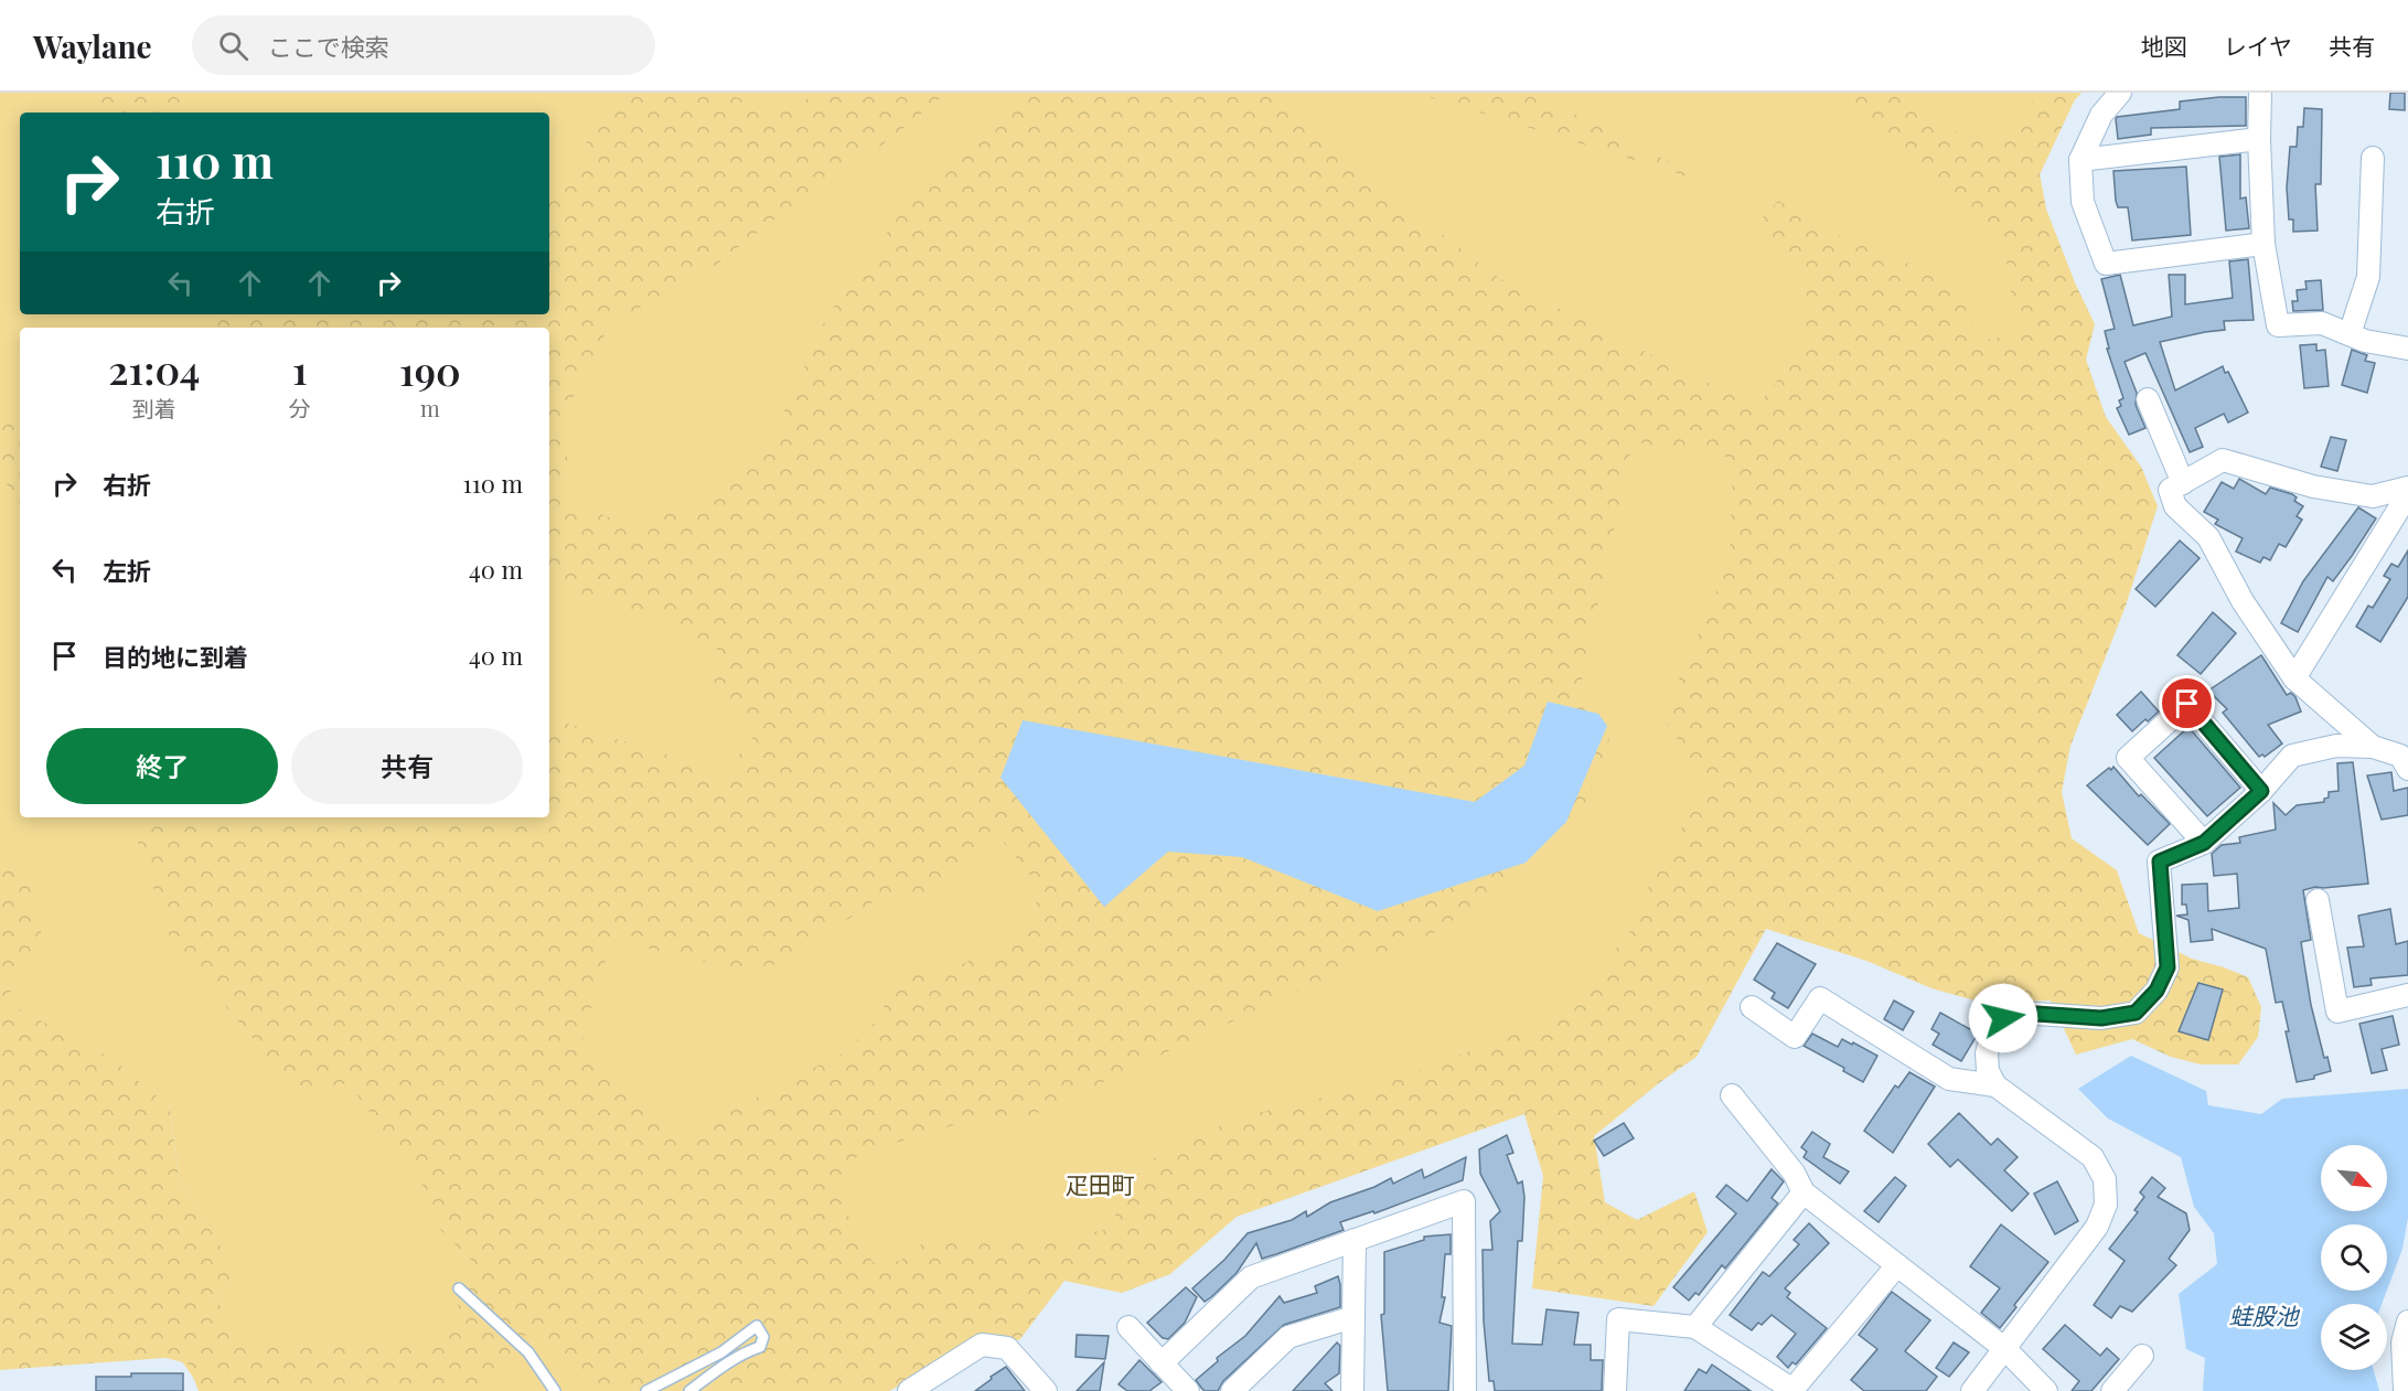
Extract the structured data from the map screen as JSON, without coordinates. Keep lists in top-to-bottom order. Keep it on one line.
{"districts":["疋田町"],"water":["蛙股池"],"north":"bottom right","page":{"header":"Waylane","search":"ここで検索","nav":["地図","レイヤ","共有"],"turn":["110 m","右折"],"eta":["21:04","到着","1","分","190","m"],"list":[{"name":"右折","value":"110 m"},{"name":"左折","value":"40 m"},{"name":"目的地に到着","value":"40 m"}],"buttons":["終了","共有"]}}
